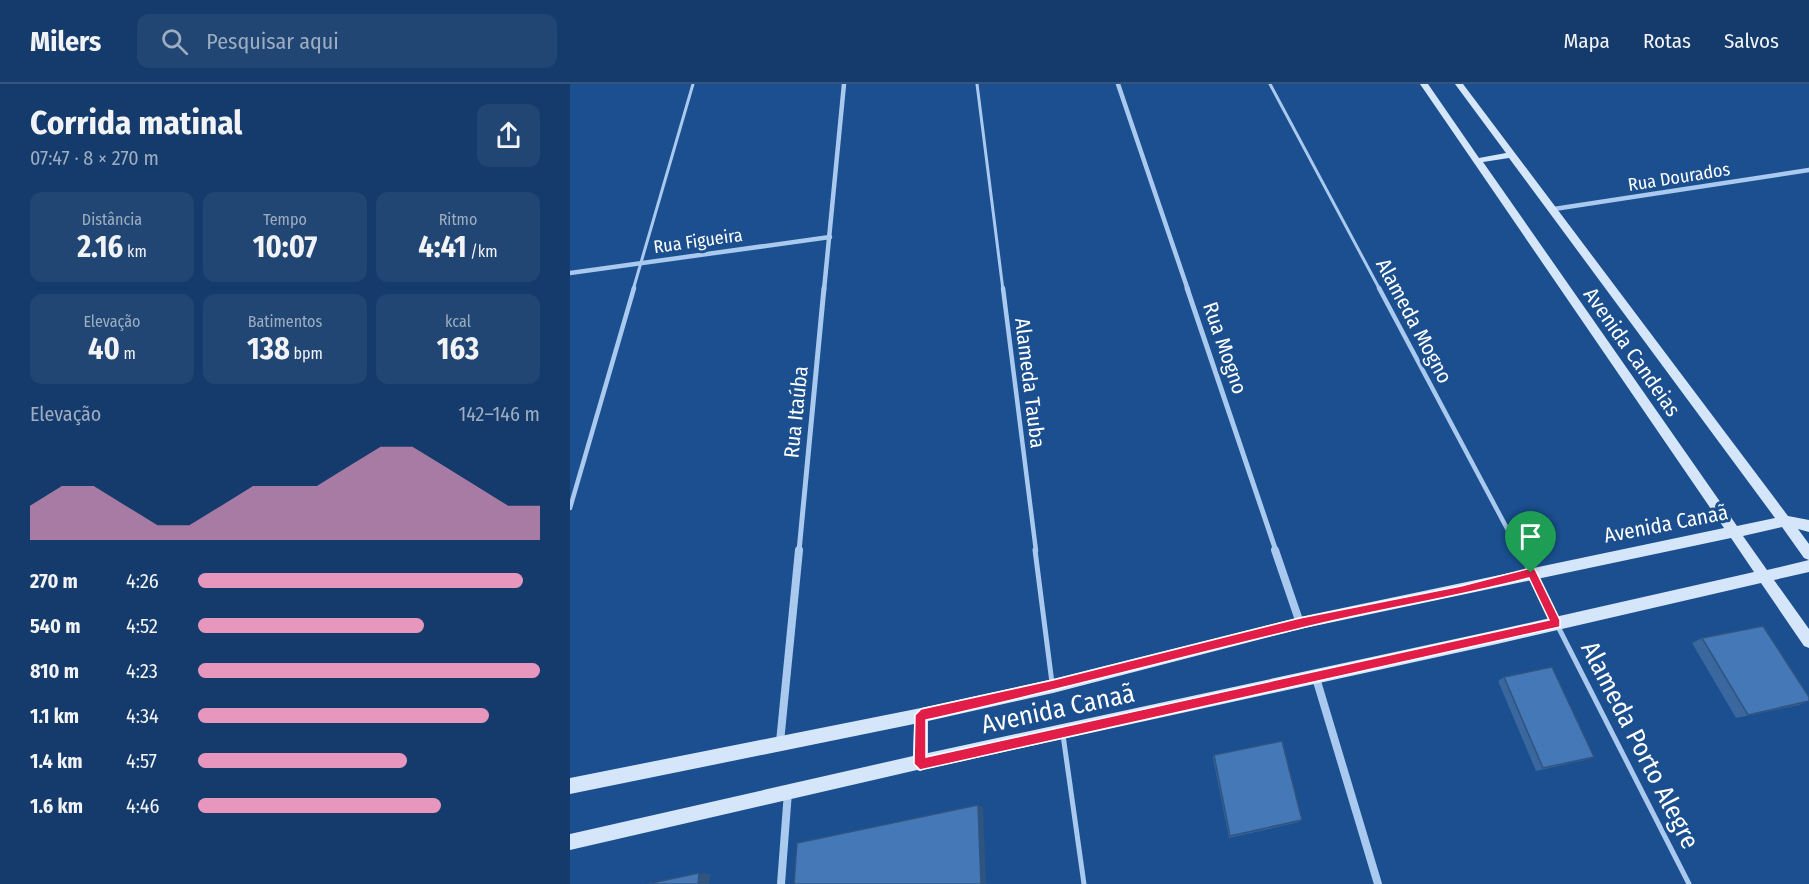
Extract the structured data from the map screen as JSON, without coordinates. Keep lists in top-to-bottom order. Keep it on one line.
{"streets":{"main road":["Avenida Candeias","Avenida Canaã"],"street":["Rua Dourados","Rua Figueira","Rua Mogno","Rua Itaúba"],"lane":["Alameda Mogno","Alameda Tauba","Alameda Porto Alegre"]},"crossings":[["Rua Dourados","Avenida Candeias"],["Rua Figueira","Rua Itaúba"],["Alameda Mogno","Avenida Canaã"],["Rua Mogno","Avenida Canaã"],["Avenida Candeias","Avenida Canaã"],["Alameda Tauba","Avenida Canaã"],["Rua Itaúba","Avenida Canaã"],["Avenida Canaã","Alameda Porto Alegre"]],"page":{"header":"Milers","search":"Pesquisar aqui","nav":["Mapa","Rotas","Salvos"],"heading":["Corrida matinal","07:47 · 8 × 270 m"],"stats":[["Distância","2.16 km"],["Tempo","10:07"],["Ritmo","4:41 /km"],["Elevação","40 m"],["Batimentos","138 bpm"],["kcal","163"]],"chart":["Elevação","142–146 m"],"list":[{"name":"270 m","note":"4:26"},{"name":"540 m","note":"4:52"},{"name":"810 m","note":"4:23"},{"name":"1.1 km","note":"4:34"},{"name":"1.4 km","note":"4:57"},{"name":"1.6 km","note":"4:46"}]}}
